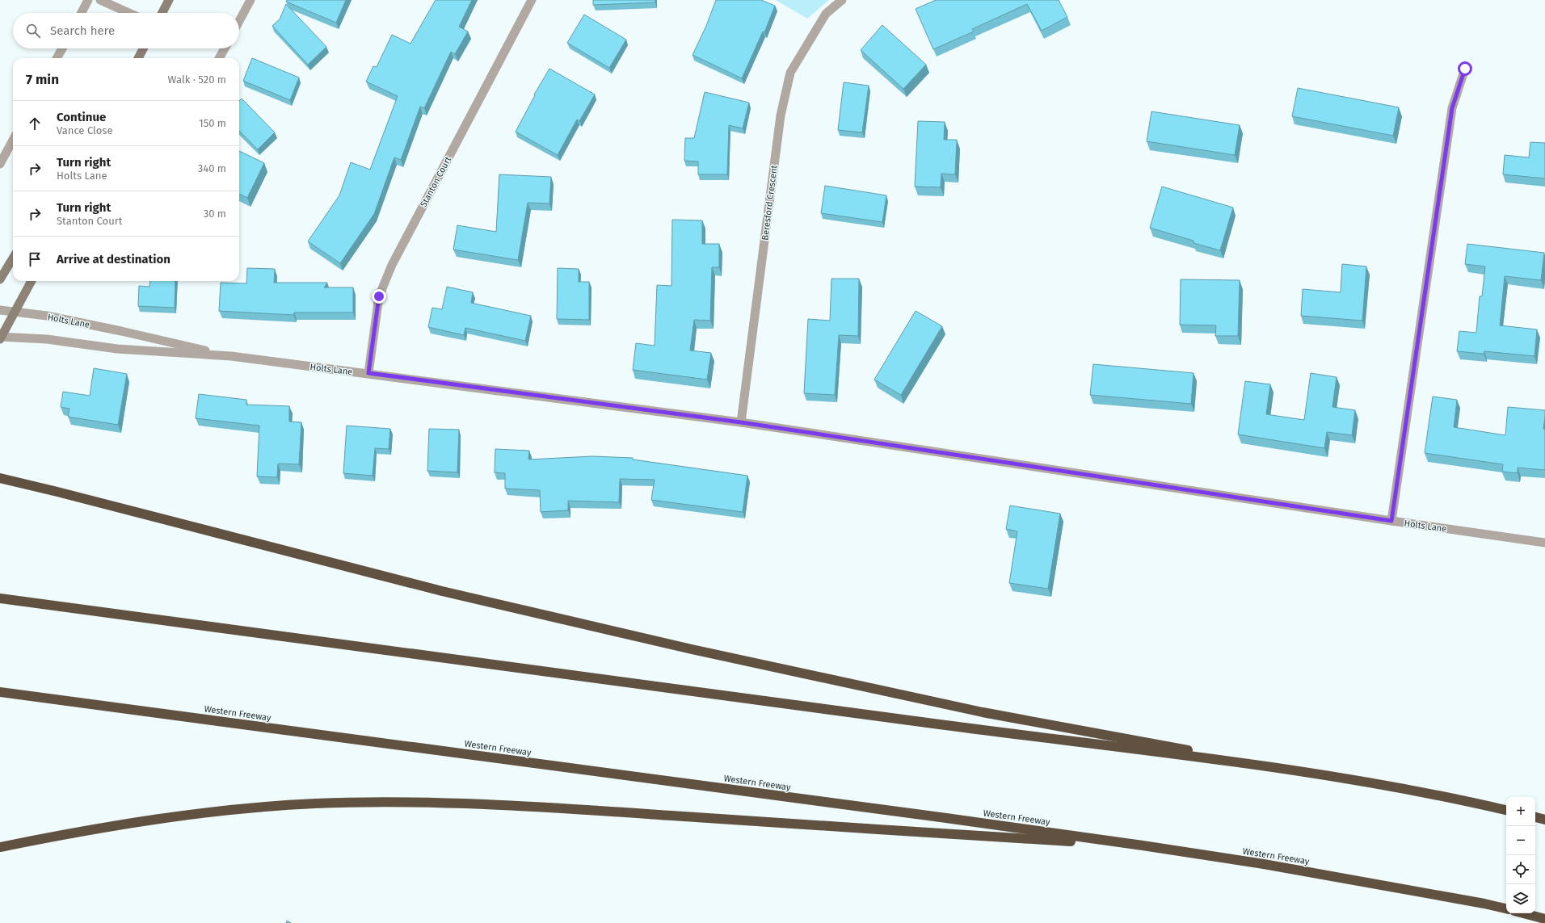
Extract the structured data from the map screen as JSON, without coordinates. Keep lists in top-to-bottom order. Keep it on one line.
{"streets":{"highway":["Western Freeway"],"street":["Stanton Court","Beresford Crescent","Holts Lane"]},"crossings":[["Stanton Court","Holts Lane"],["Beresford Crescent","Holts Lane"]],"page":{"search":"Search here","heading":["7 min","Walk · 520 m"],"list":[["Continue","Vance Close","150 m"],["Turn right","Holts Lane","340 m"],["Turn right","Stanton Court","30 m"],"Arrive at destination"],"map_buttons":["+","−"]}}
